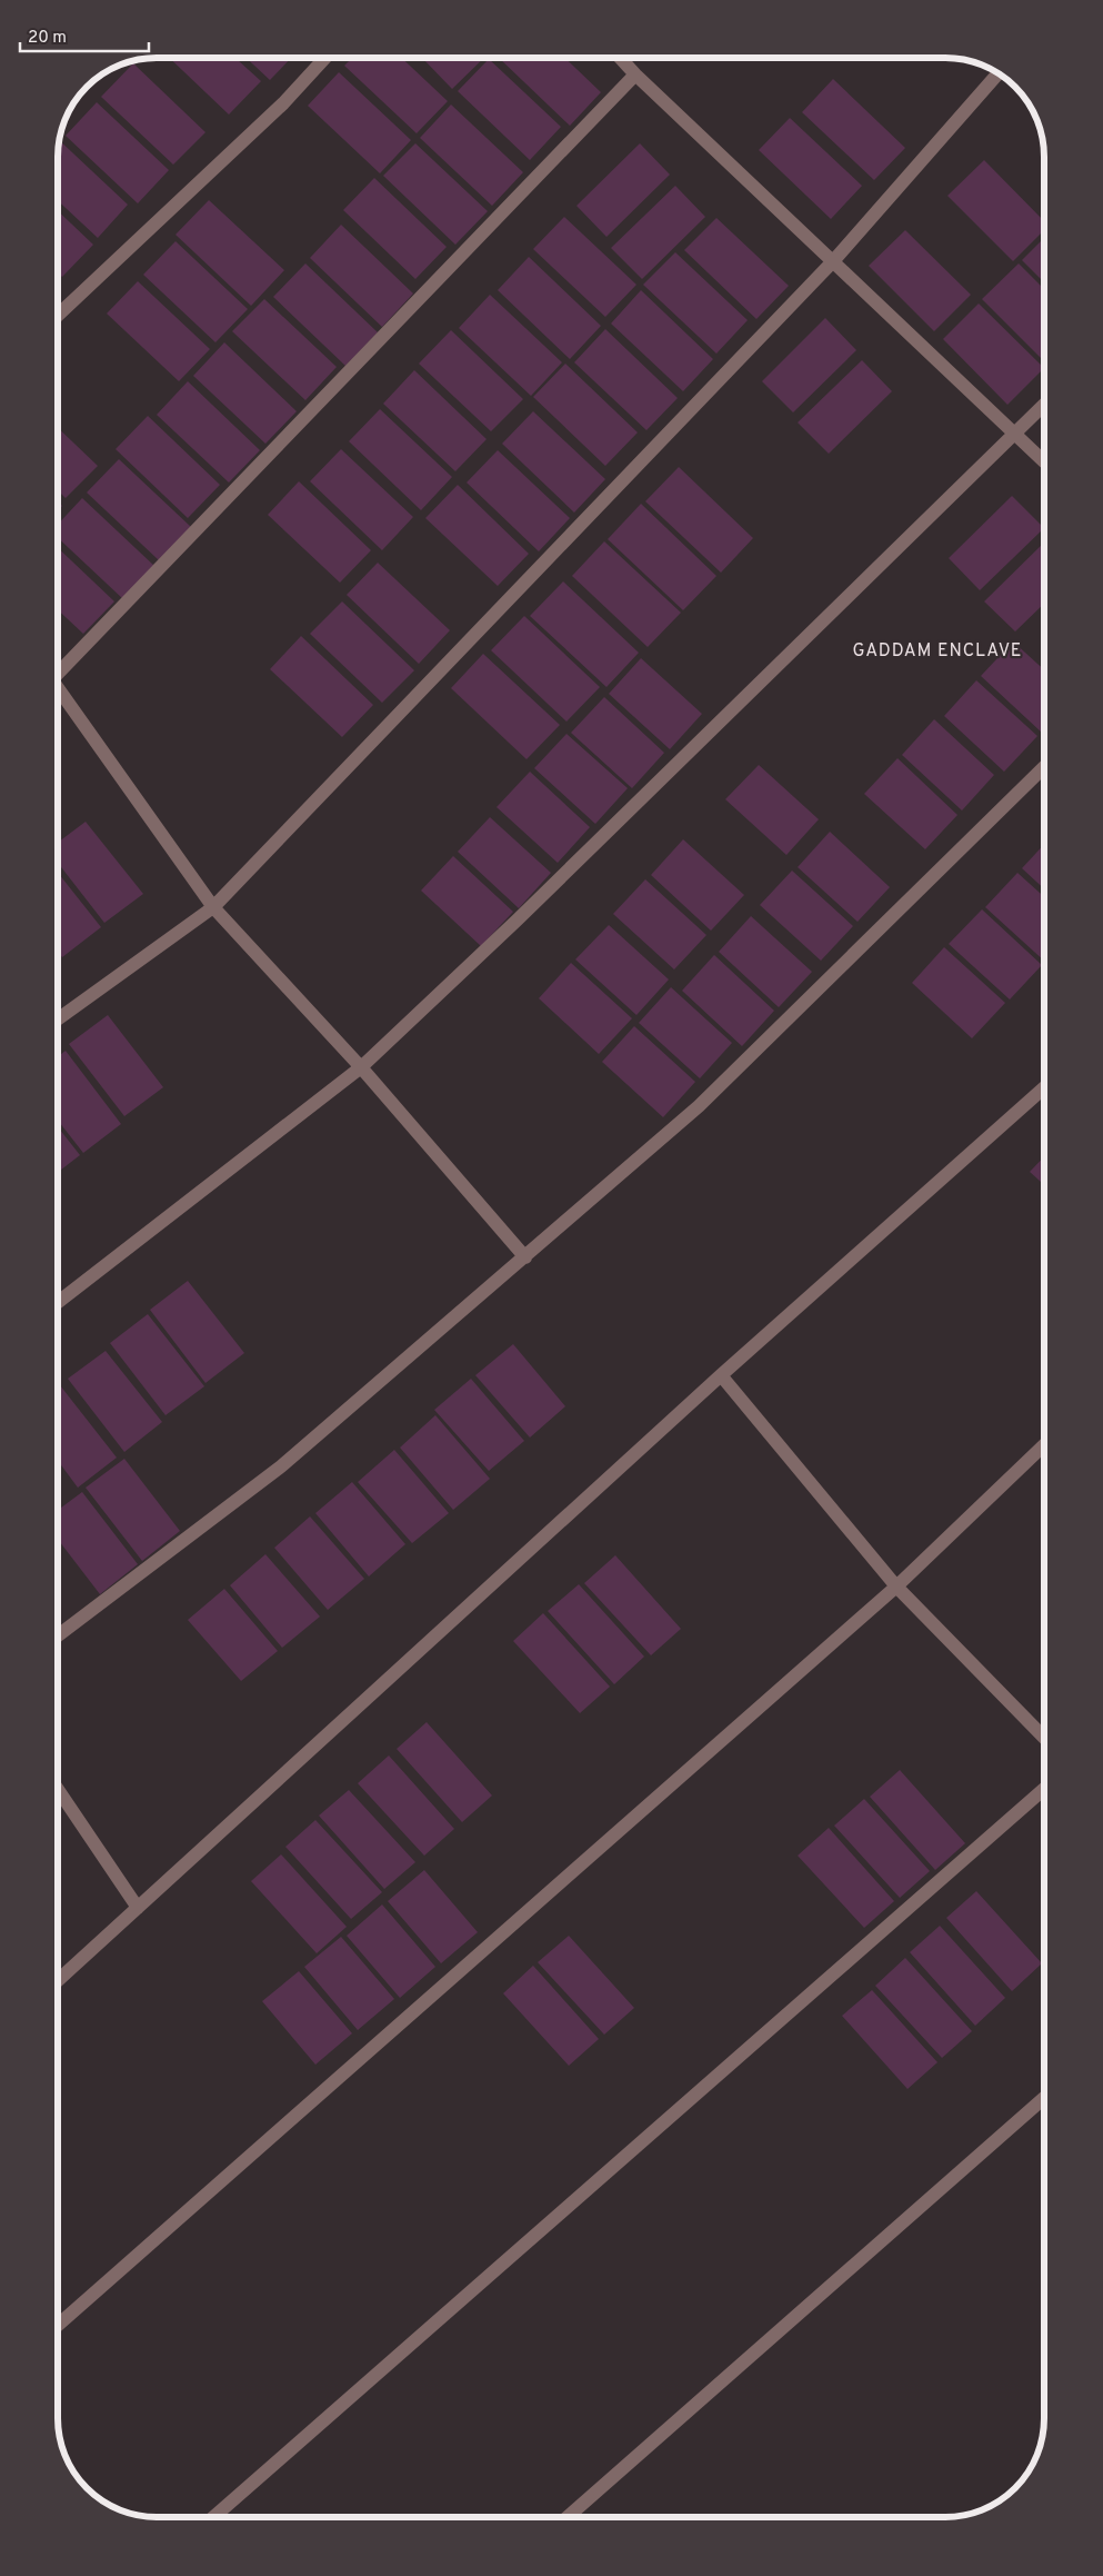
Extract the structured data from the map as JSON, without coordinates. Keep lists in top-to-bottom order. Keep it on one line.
{"districts":["GADDAM ENCLAVE"],"scale_bar":"20 m"}
